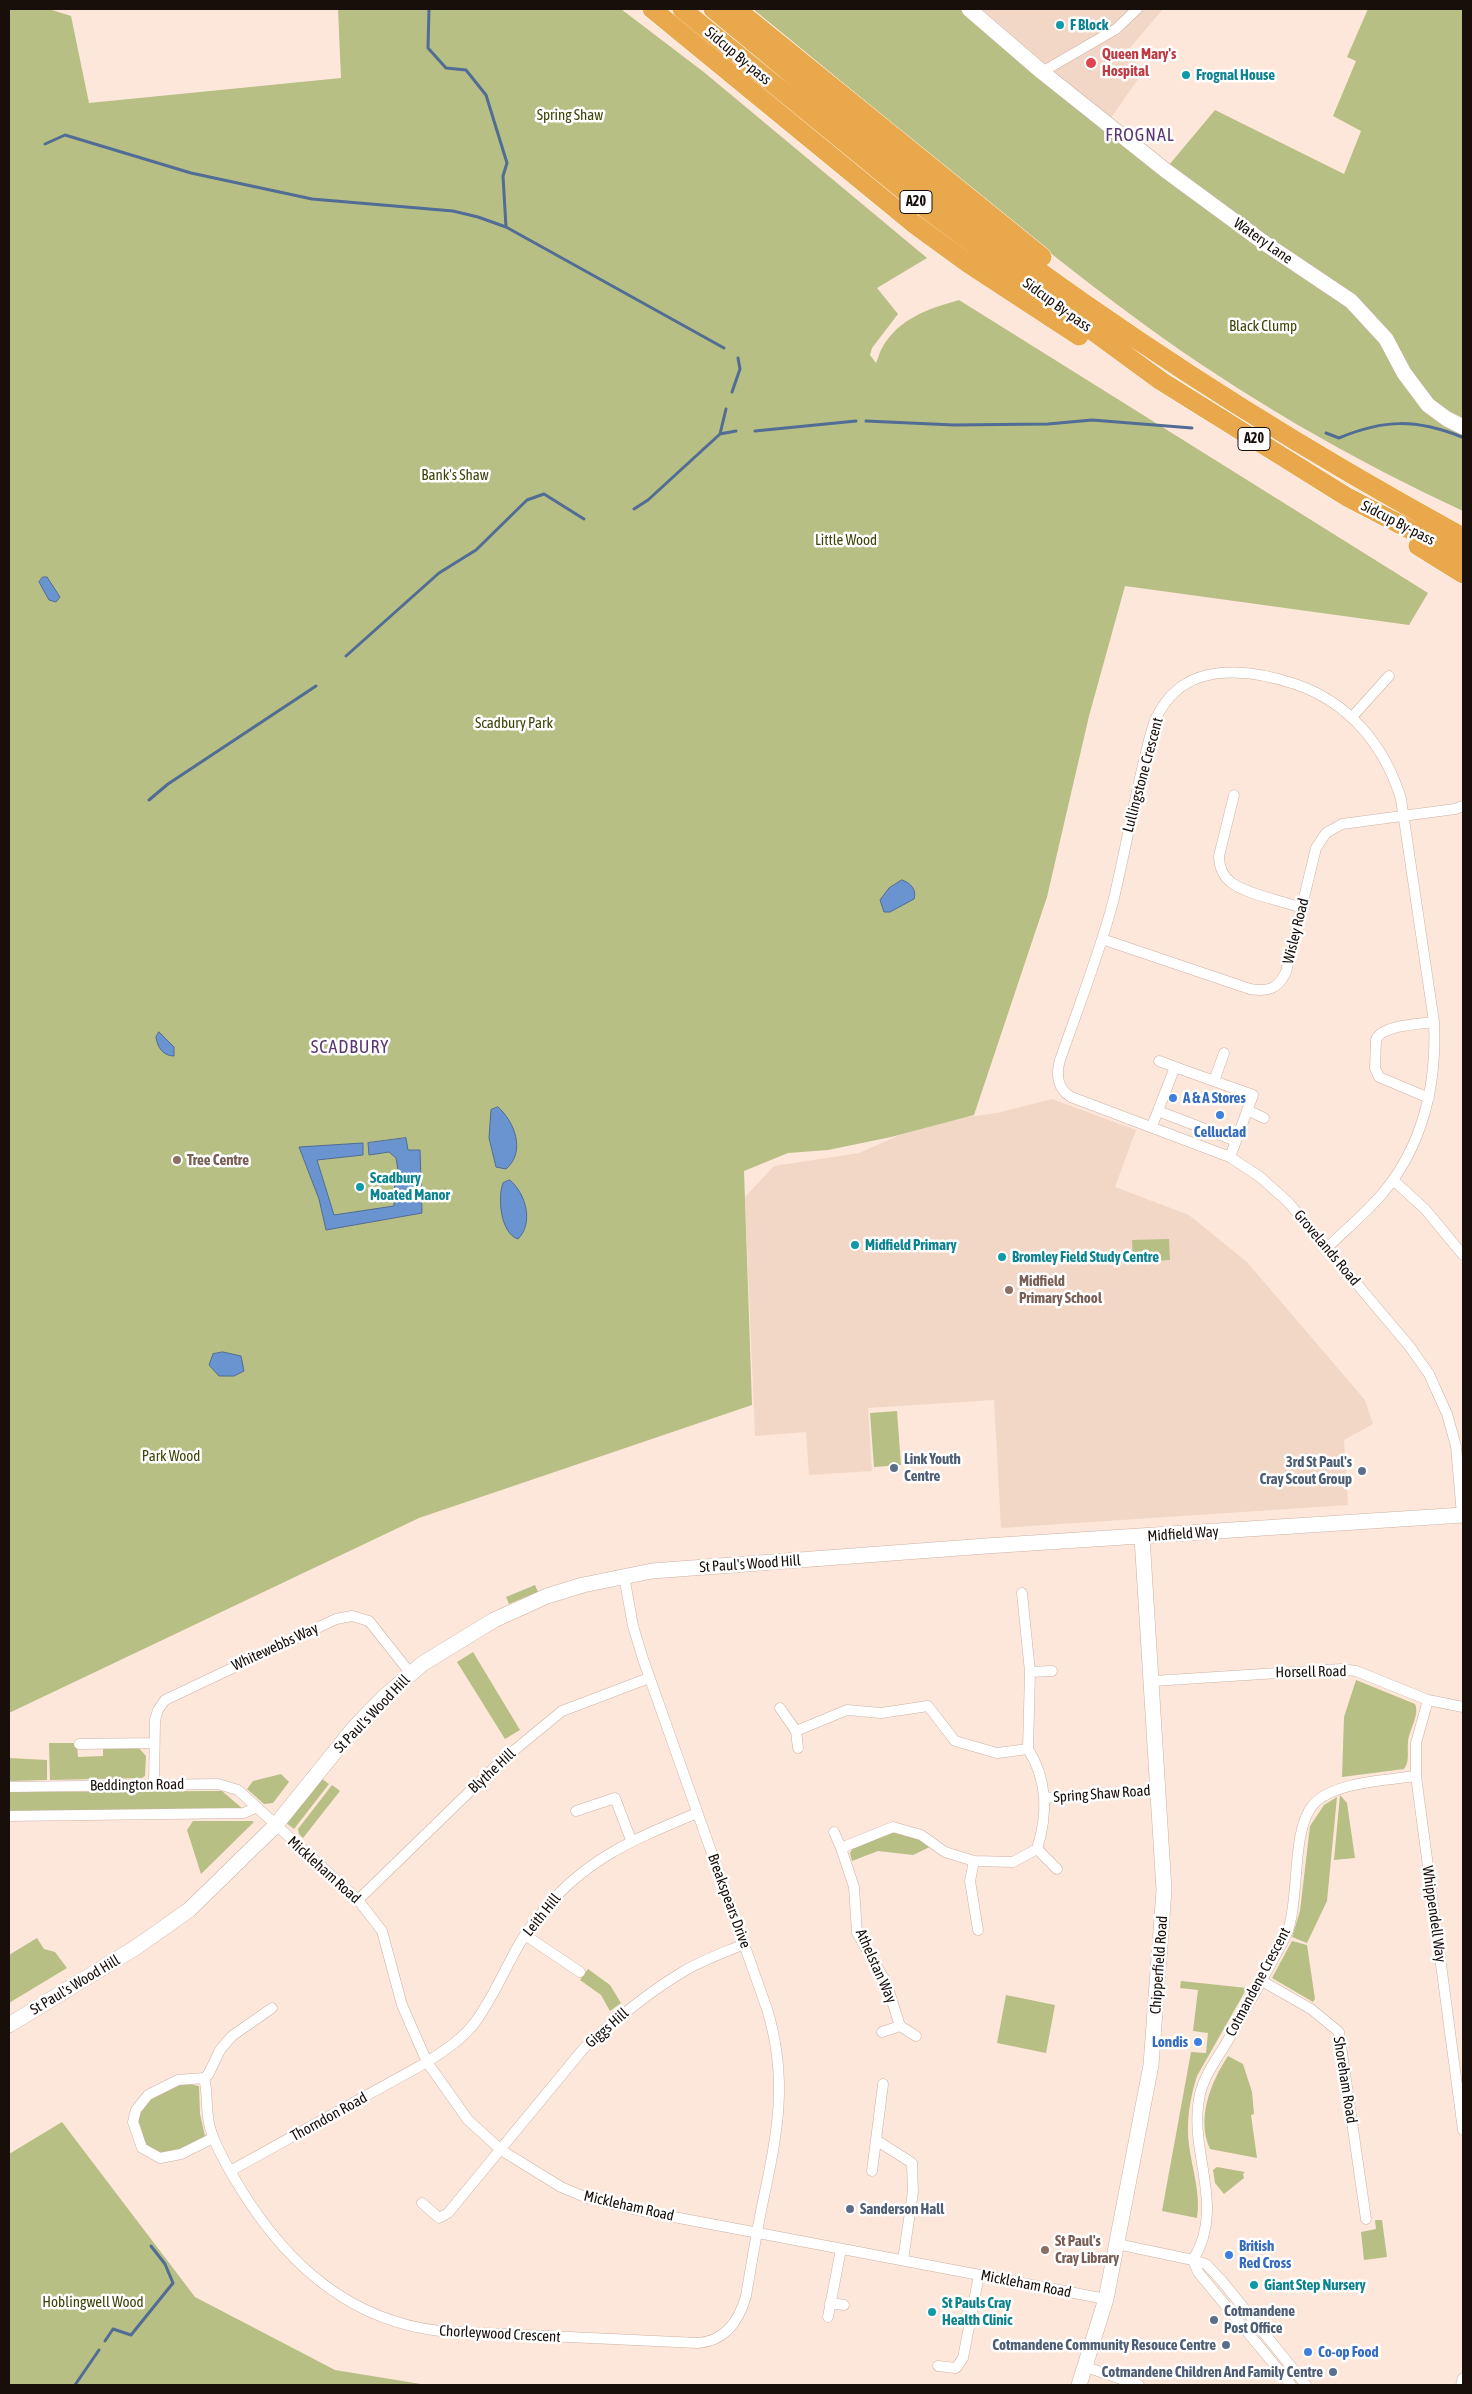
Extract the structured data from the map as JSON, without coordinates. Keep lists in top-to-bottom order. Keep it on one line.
{"streets":{"highway":["Sidcup By-pass","A20"],"street":["Watery Lane","Lullingstone Crescent","Wisley Road","Grovelands Road","Midfield Way","St Paul's Wood Hill","Whitewebbs Way","Horsell Road","Blythe Hill","Beddington Road","Spring Shaw Road","Mickleham Road","Breakspears Drive","Whippendell Way","Leith Hill","Chipperfield Road","Athelstan Way","Cotmandene Crescent","Giggs Hill","Shoreham Road","Thorndon Road","Chorleywood Crescent"]},"crossings":[["Sidcup By-pass","A20"],["Lullingstone Crescent","Wisley Road"],["Lullingstone Crescent","Grovelands Road"],["Grovelands Road","Midfield Way"],["Midfield Way","St Paul's Wood Hill"],["Midfield Way","Chipperfield Road"],["St Paul's Wood Hill","Whitewebbs Way"],["St Paul's Wood Hill","Beddington Road"],["St Paul's Wood Hill","Mickleham Road"],["St Paul's Wood Hill","Breakspears Drive"],["Whitewebbs Way","Beddington Road"],["Horsell Road","Whippendell Way"],["Horsell Road","Chipperfield Road"],["Blythe Hill","Mickleham Road"],["Blythe Hill","Breakspears Drive"],["Beddington Road","Mickleham Road"],["Spring Shaw Road","Chipperfield Road"],["Mickleham Road","Breakspears Drive"],["Mickleham Road","Leith Hill"],["Mickleham Road","Chipperfield Road"],["Mickleham Road","Giggs Hill"],["Mickleham Road","Thorndon Road"],["Mickleham Road","Chorleywood Crescent"],["Breakspears Drive","Leith Hill"],["Breakspears Drive","Giggs Hill"],["Breakspears Drive","Chorleywood Crescent"],["Whippendell Way","Cotmandene Crescent"],["Leith Hill","Thorndon Road"],["Cotmandene Crescent","Shoreham Road"],["Thorndon Road","Chorleywood Crescent"]],"districts":["FROGNAL","SCADBURY"],"parks":["Spring Shaw","Black Clump","Bank's Shaw","Little Wood","Scadbury Park","Park Wood","Hoblingwell Wood"],"places":["F Block","Queen Mary's Hospital","Frognal House","A & A Stores","Celluclad","Tree Centre","Scadbury Moated Manor","Midfield Primary","Bromley Field Study Centre","Midfield Primary School","Link Youth Centre","3rd St Paul's Cray Scout Group","Londis","Sanderson Hall","St Paul's Cray Library","British Red Cross","Giant Step Nursery","St Pauls Cray Health Clinic","Cotmandene Post Office","Cotmandene Community Resouce Centre","Co-op Food","Cotmandene Children And Family Centre"]}
